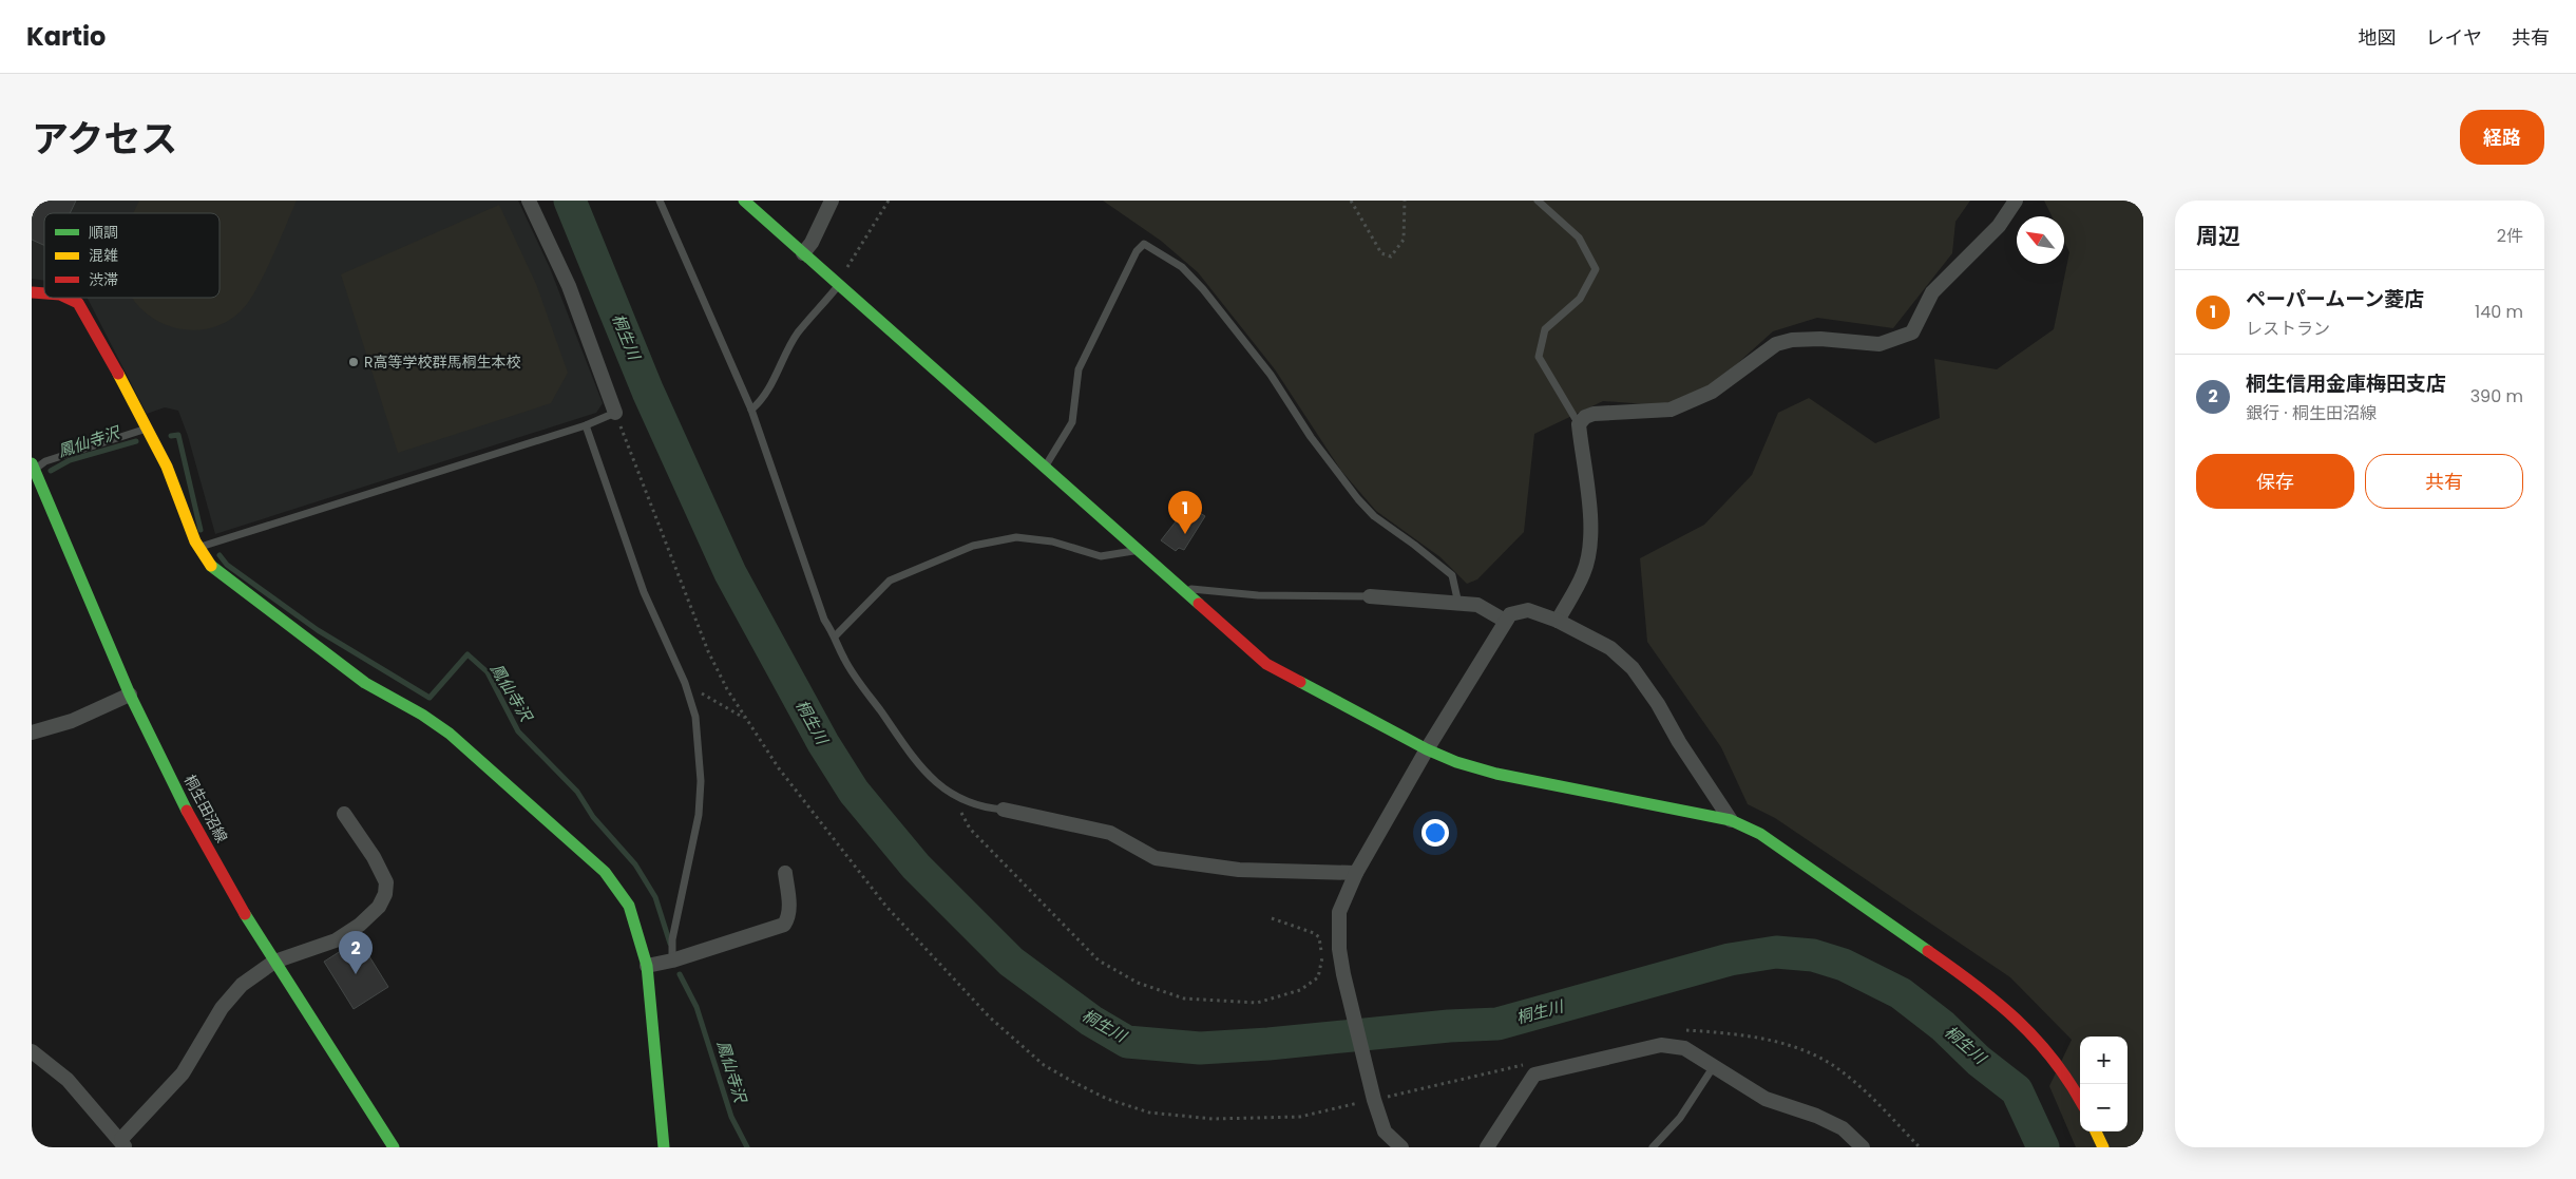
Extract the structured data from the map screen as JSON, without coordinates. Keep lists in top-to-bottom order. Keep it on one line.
{"streets":{"street":["桐生田沼線"]},"water":["桐生川","鳳仙寺沢"],"places":["R高等学校群馬桐生本校"],"legend":["順調","混雑","渋滞"],"north":"top left","page":{"header":"Kartio","nav":["地図","レイヤ","共有"],"title":"アクセス","buttons":["経路",["保存","共有"]],"heading":["周辺","2件"],"list":[{"mark":"1","name":"ペーパームーン菱店","note":"レストラン","value":"140 m"},{"mark":"2","name":"桐生信用金庫梅田支店","note":"銀行 · 桐生田沼線","value":"390 m"}],"pins":["1","2"],"map_buttons":["+","−"]}}
